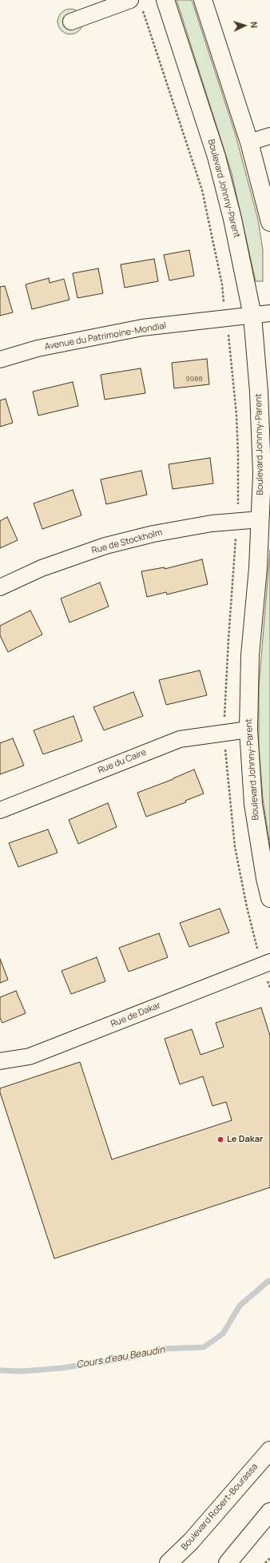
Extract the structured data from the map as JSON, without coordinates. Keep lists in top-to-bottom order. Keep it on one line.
{"streets":{"main road":["Boulevard Johnny-Parent","Boulevard Robert-Bourassa"],"street":["Avenue du Patrimoine-Mondial","Rue de Stockholm","Rue du Caire","Rue de Dakar"]},"crossings":[["Boulevard Johnny-Parent","Avenue du Patrimoine-Mondial"],["Boulevard Johnny-Parent","Rue de Stockholm"],["Boulevard Johnny-Parent","Rue du Caire"]],"water":["Cours d'eau Beaudin"],"places":["Le Dakar"],"house_numbers":["9988"],"north":"right"}
